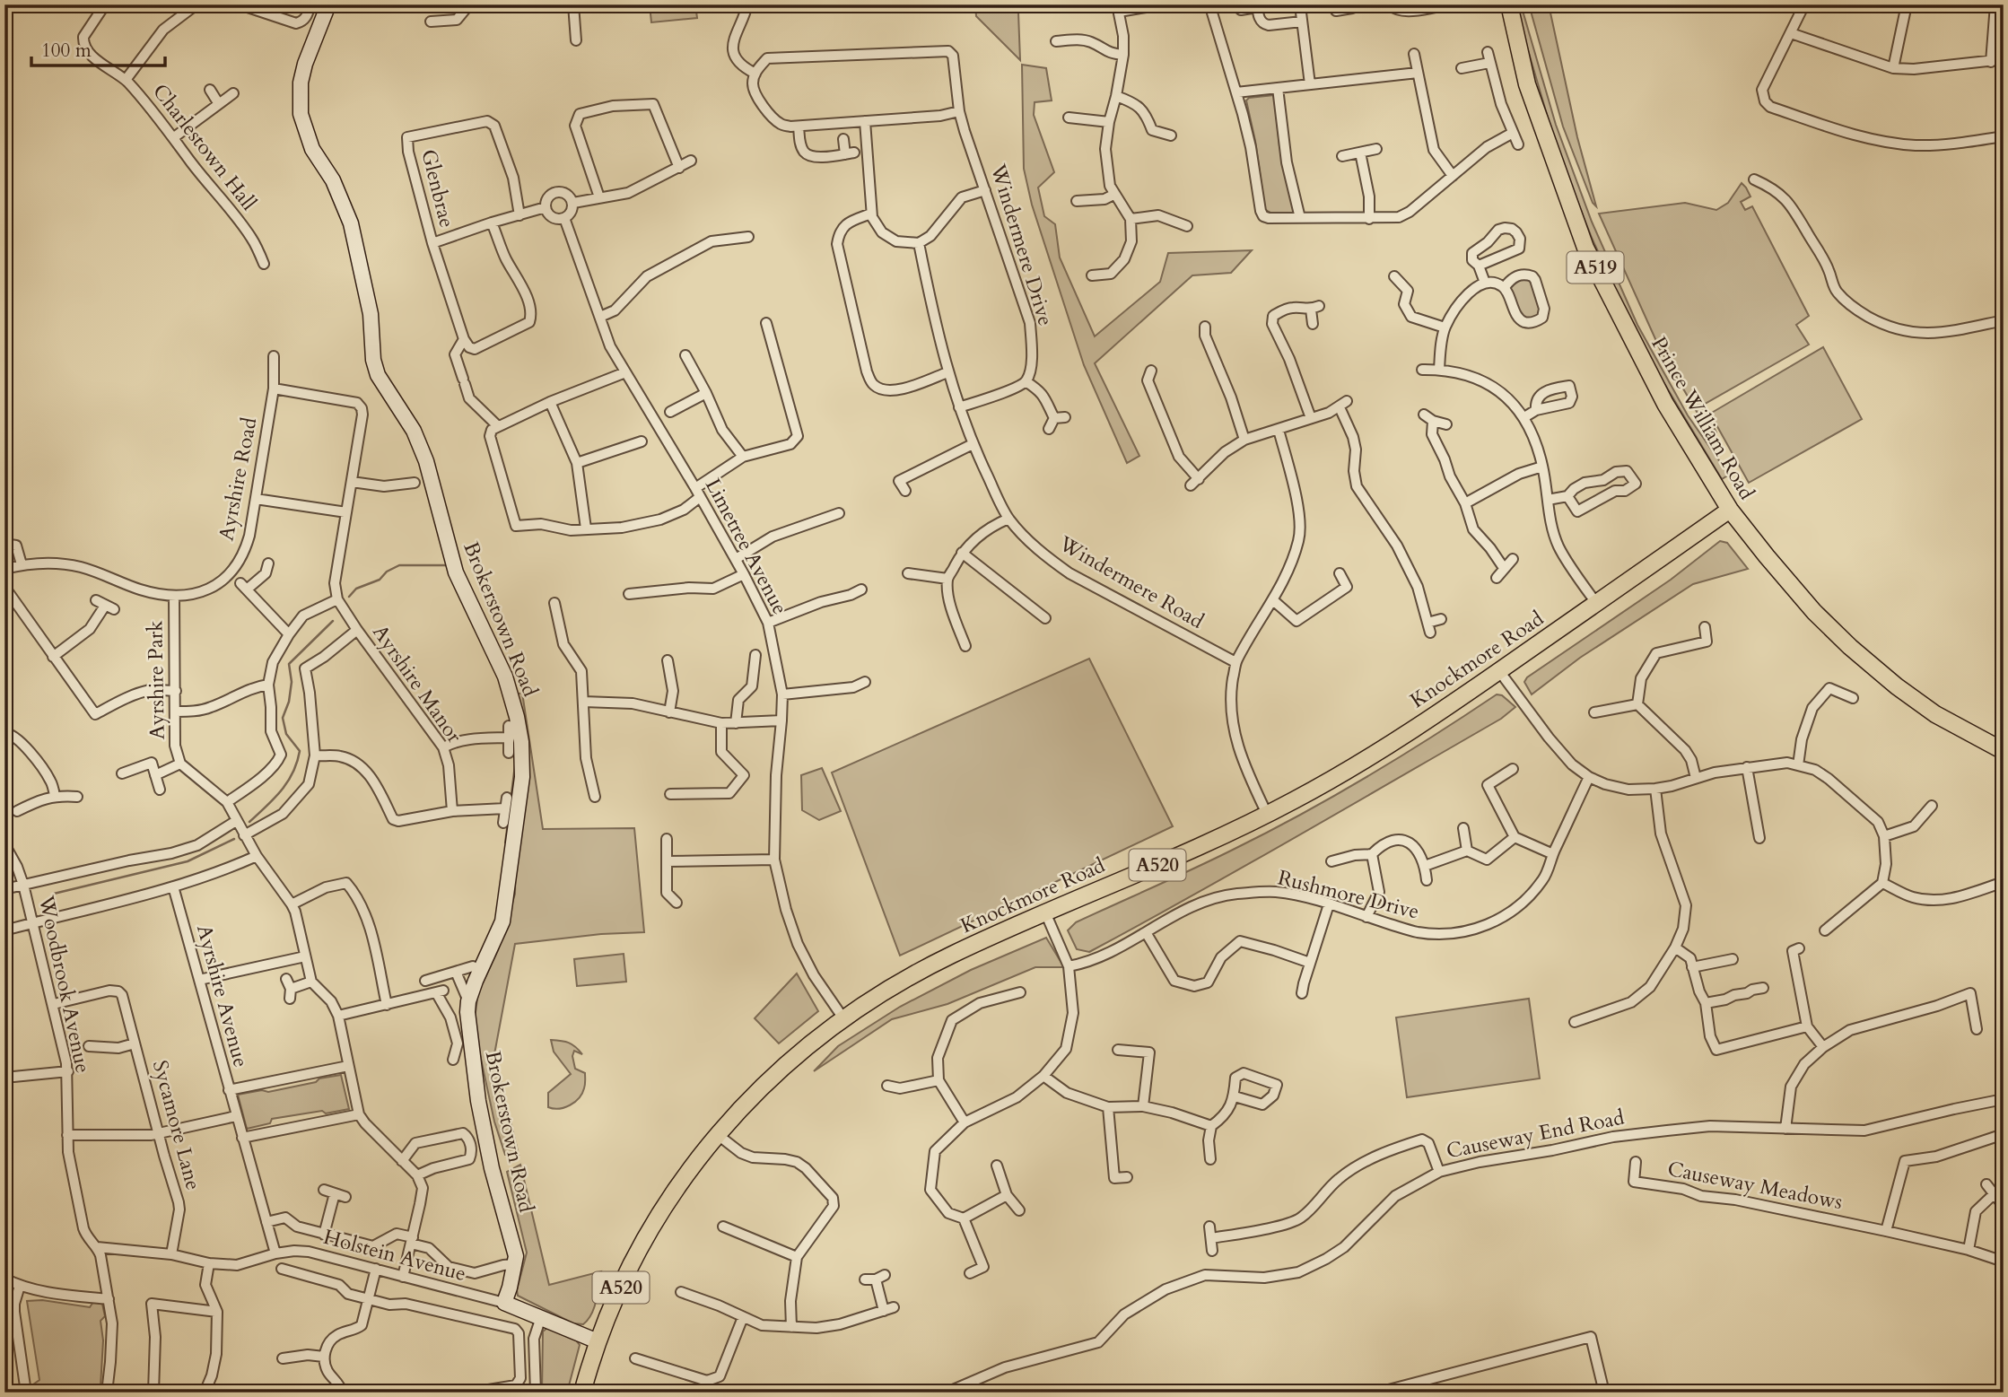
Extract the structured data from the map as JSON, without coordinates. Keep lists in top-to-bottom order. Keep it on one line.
{"streets":{"main road":["A519","Prince William Road","Knockmore Road","A520"],"street":["Charlestown Hall","Glenbrae","Windermere Drive","Ayrshire Road","Limetree Avenue","Windermere Road","Brokerstown Road","Ayrshire Park","Ayrshire Manor","Rushmore Drive","Woodbrook Avenue","Ayrshire Avenue","Sycamore Lane","Causeway End Road","Causeway Meadows","Holstein Avenue"]},"crossings":[["Glenbrae","Limetree Avenue"],["Prince William Road","Knockmore Road"],["Ayrshire Road","Ayrshire Park"],["Limetree Avenue","Knockmore Road"],["Brokerstown Road","Holstein Avenue"],["Woodbrook Avenue","Sycamore Lane"],["Woodbrook Avenue","Holstein Avenue"],["Ayrshire Avenue","Holstein Avenue"],["Sycamore Lane","Holstein Avenue"]],"scale_bar":"100 m"}
